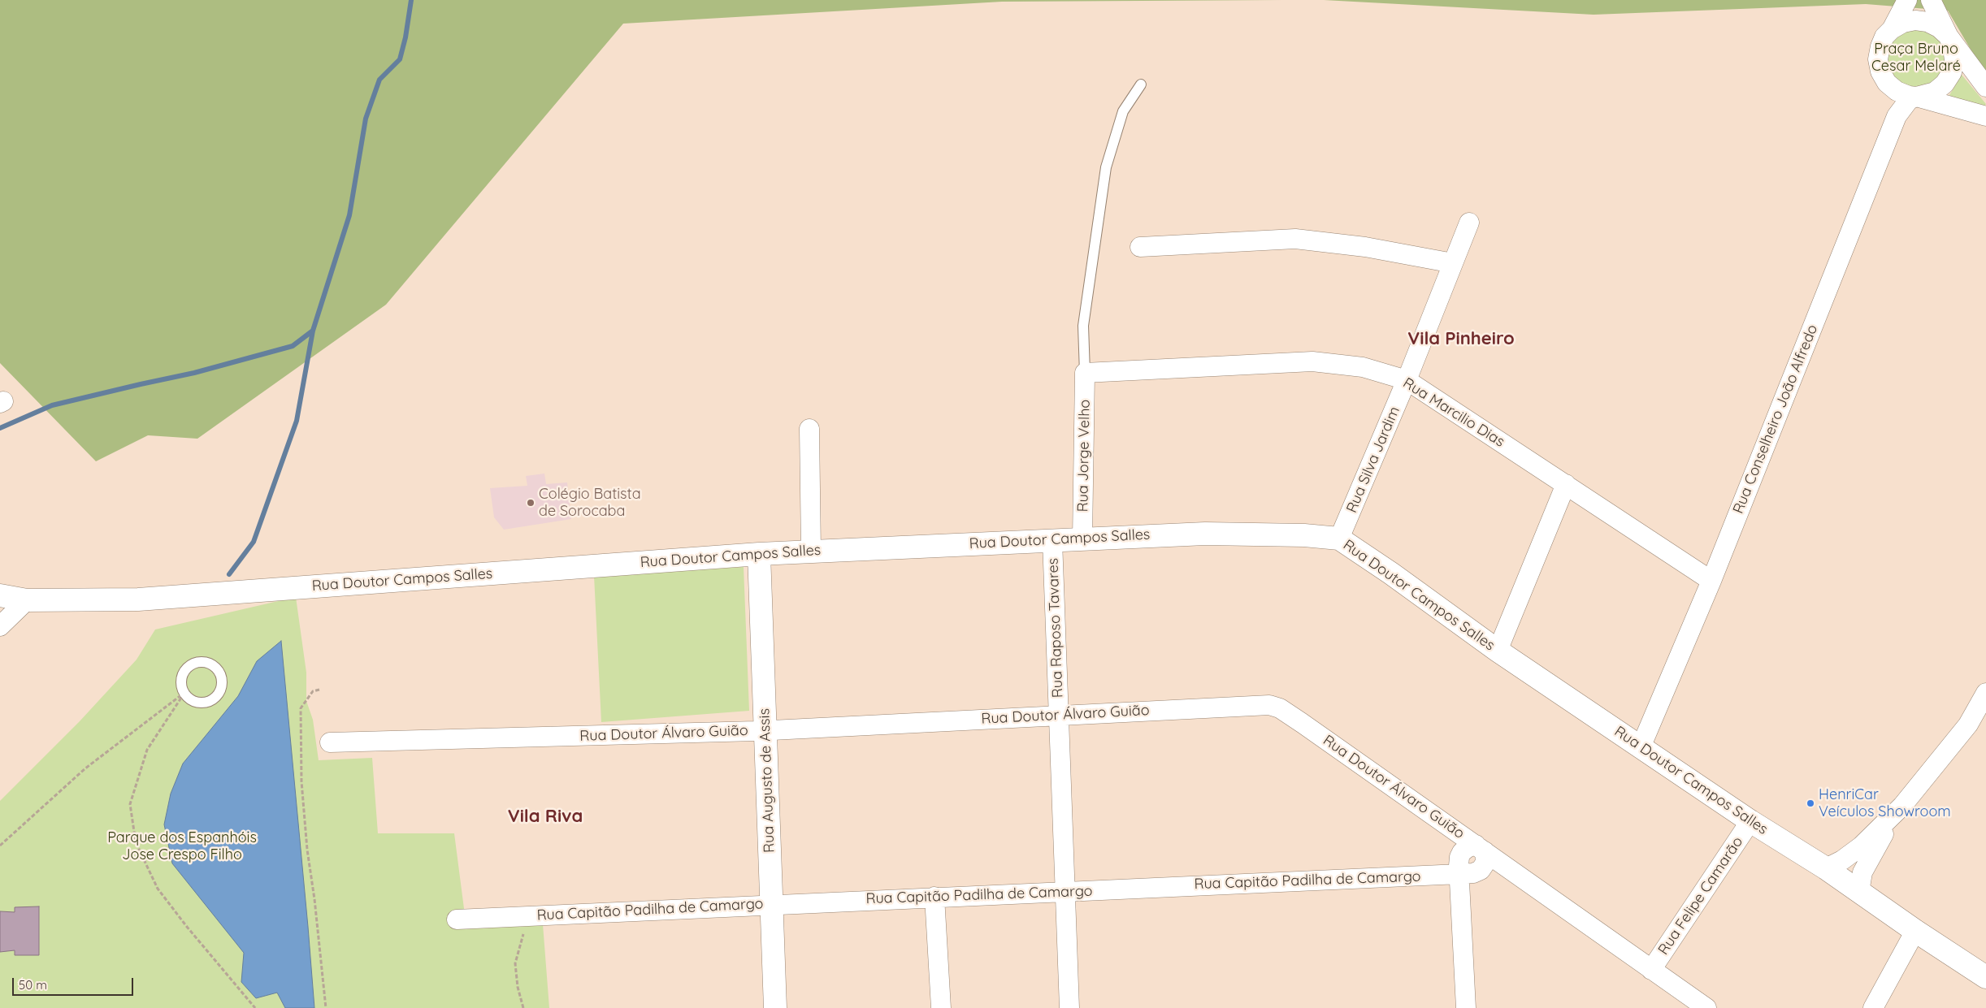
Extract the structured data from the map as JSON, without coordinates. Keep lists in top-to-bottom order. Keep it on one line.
{"streets":{"main road":["Rua Doutor Campos Salles","Rua Augusto de Assis"],"street":["Rua Marcilio Dias","Rua Conselheiro João Alfredo","Rua Jorge Velho","Rua Silva Jardim","Rua Raposo Tavares","Rua Doutor Álvaro Guião","Rua Capitão Padilha de Camargo","Rua Felipe Camarão"]},"crossings":[["Rua Marcilio Dias","Rua Conselheiro João Alfredo"],["Rua Marcilio Dias","Rua Jorge Velho"],["Rua Marcilio Dias","Rua Silva Jardim"],["Rua Conselheiro João Alfredo","Rua Doutor Campos Salles"],["Rua Jorge Velho","Rua Doutor Campos Salles"],["Rua Silva Jardim","Rua Doutor Campos Salles"],["Rua Doutor Campos Salles","Rua Raposo Tavares"],["Rua Doutor Campos Salles","Rua Augusto de Assis"],["Rua Doutor Campos Salles","Rua Felipe Camarão"],["Rua Raposo Tavares","Rua Doutor Álvaro Guião"],["Rua Raposo Tavares","Rua Capitão Padilha de Camargo"],["Rua Doutor Álvaro Guião","Rua Augusto de Assis"],["Rua Doutor Álvaro Guião","Rua Capitão Padilha de Camargo"],["Rua Doutor Álvaro Guião","Rua Felipe Camarão"],["Rua Augusto de Assis","Rua Capitão Padilha de Camargo"]],"districts":["Vila Pinheiro","Vila Riva"],"parks":["Praça Bruno Cesar Melaré","Parque dos Espanhóis Jose Crespo Filho"],"places":["Colégio Batista de Sorocaba","HenriCar Veículos Showroom"],"scale_bar":"50 m"}
